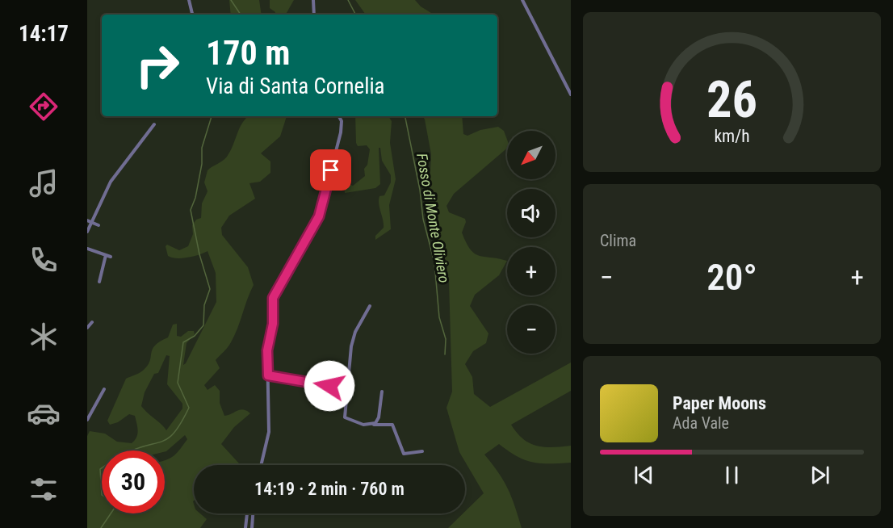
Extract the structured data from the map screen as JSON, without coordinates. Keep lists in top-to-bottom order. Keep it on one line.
{"water":["Fosso di Monte Oliviero"],"north":"bottom left","page":{"tabs":"14:17","turn":["170 m","Via di Santa Cornelia"],"map_buttons":["+","−"],"tile":"Clima","heat":["−","20°","+"],"song":["Paper Moons","Ada Vale"],"limit":"30","trip":"14:19 · 2 min · 760 m","gauge":["26","km/h"]}}
